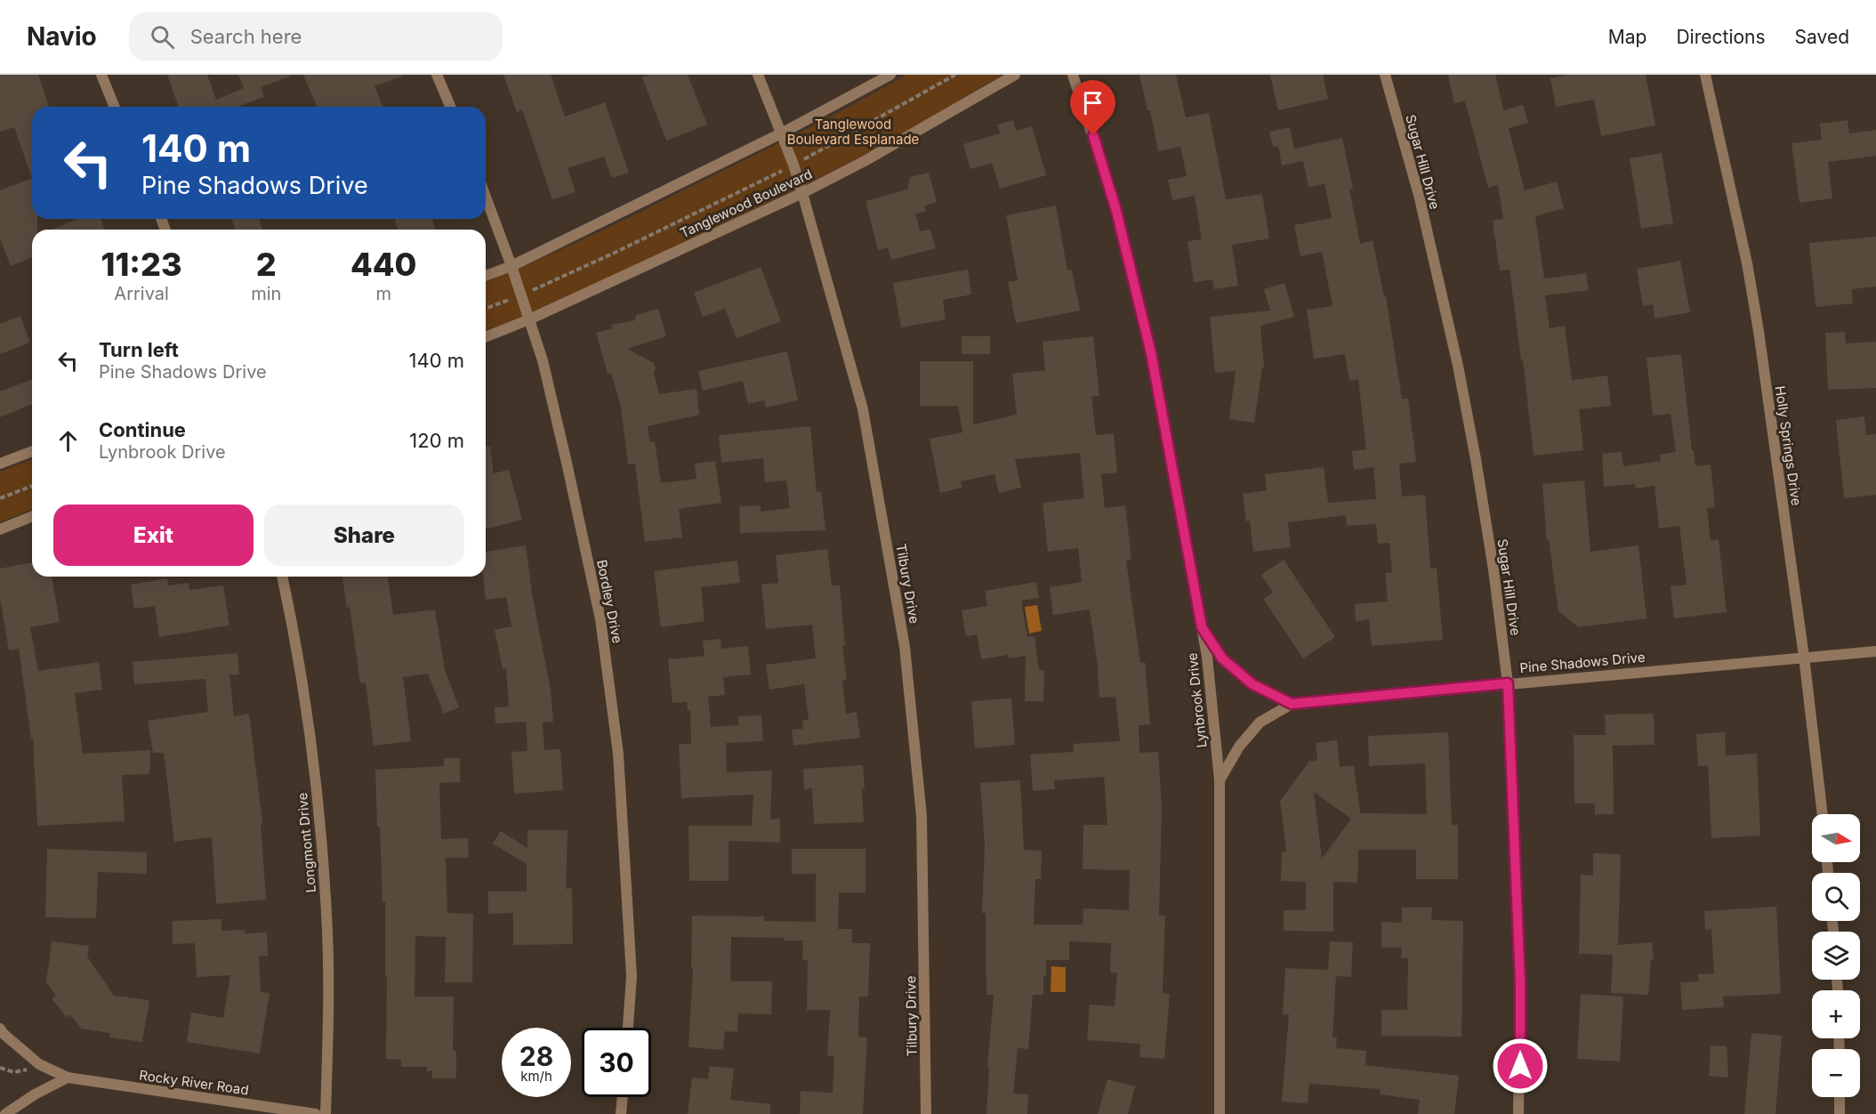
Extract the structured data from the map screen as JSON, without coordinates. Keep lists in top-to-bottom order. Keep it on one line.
{"streets":{"street":["Sugar Hill Drive","Tanglewood Boulevard","Holly Springs Drive","Tilbury Drive","Bordley Drive","Pine Shadows Drive","Lynbrook Drive","Longmont Drive","Rocky River Road"]},"crossings":[["Sugar Hill Drive","Pine Shadows Drive"],["Tanglewood Boulevard","Tilbury Drive"],["Tanglewood Boulevard","Bordley Drive"],["Holly Springs Drive","Pine Shadows Drive"],["Pine Shadows Drive","Lynbrook Drive"]],"parks":["Tanglewood Boulevard Esplanade"],"north":"right","page":{"header":"Navio","search":"Search here","nav":["Map","Directions","Saved"],"turn":["140 m","Pine Shadows Drive"],"eta":["11:23","Arrival","2","min","440","m"],"list":[{"name":"Turn left","note":"Pine Shadows Drive","value":"140 m"},{"name":"Continue","note":"Lynbrook Drive","value":"120 m"}],"buttons":["Exit","Share"],"map_buttons":["+","−"],"speed":"28 km/h","limit":"30"}}
